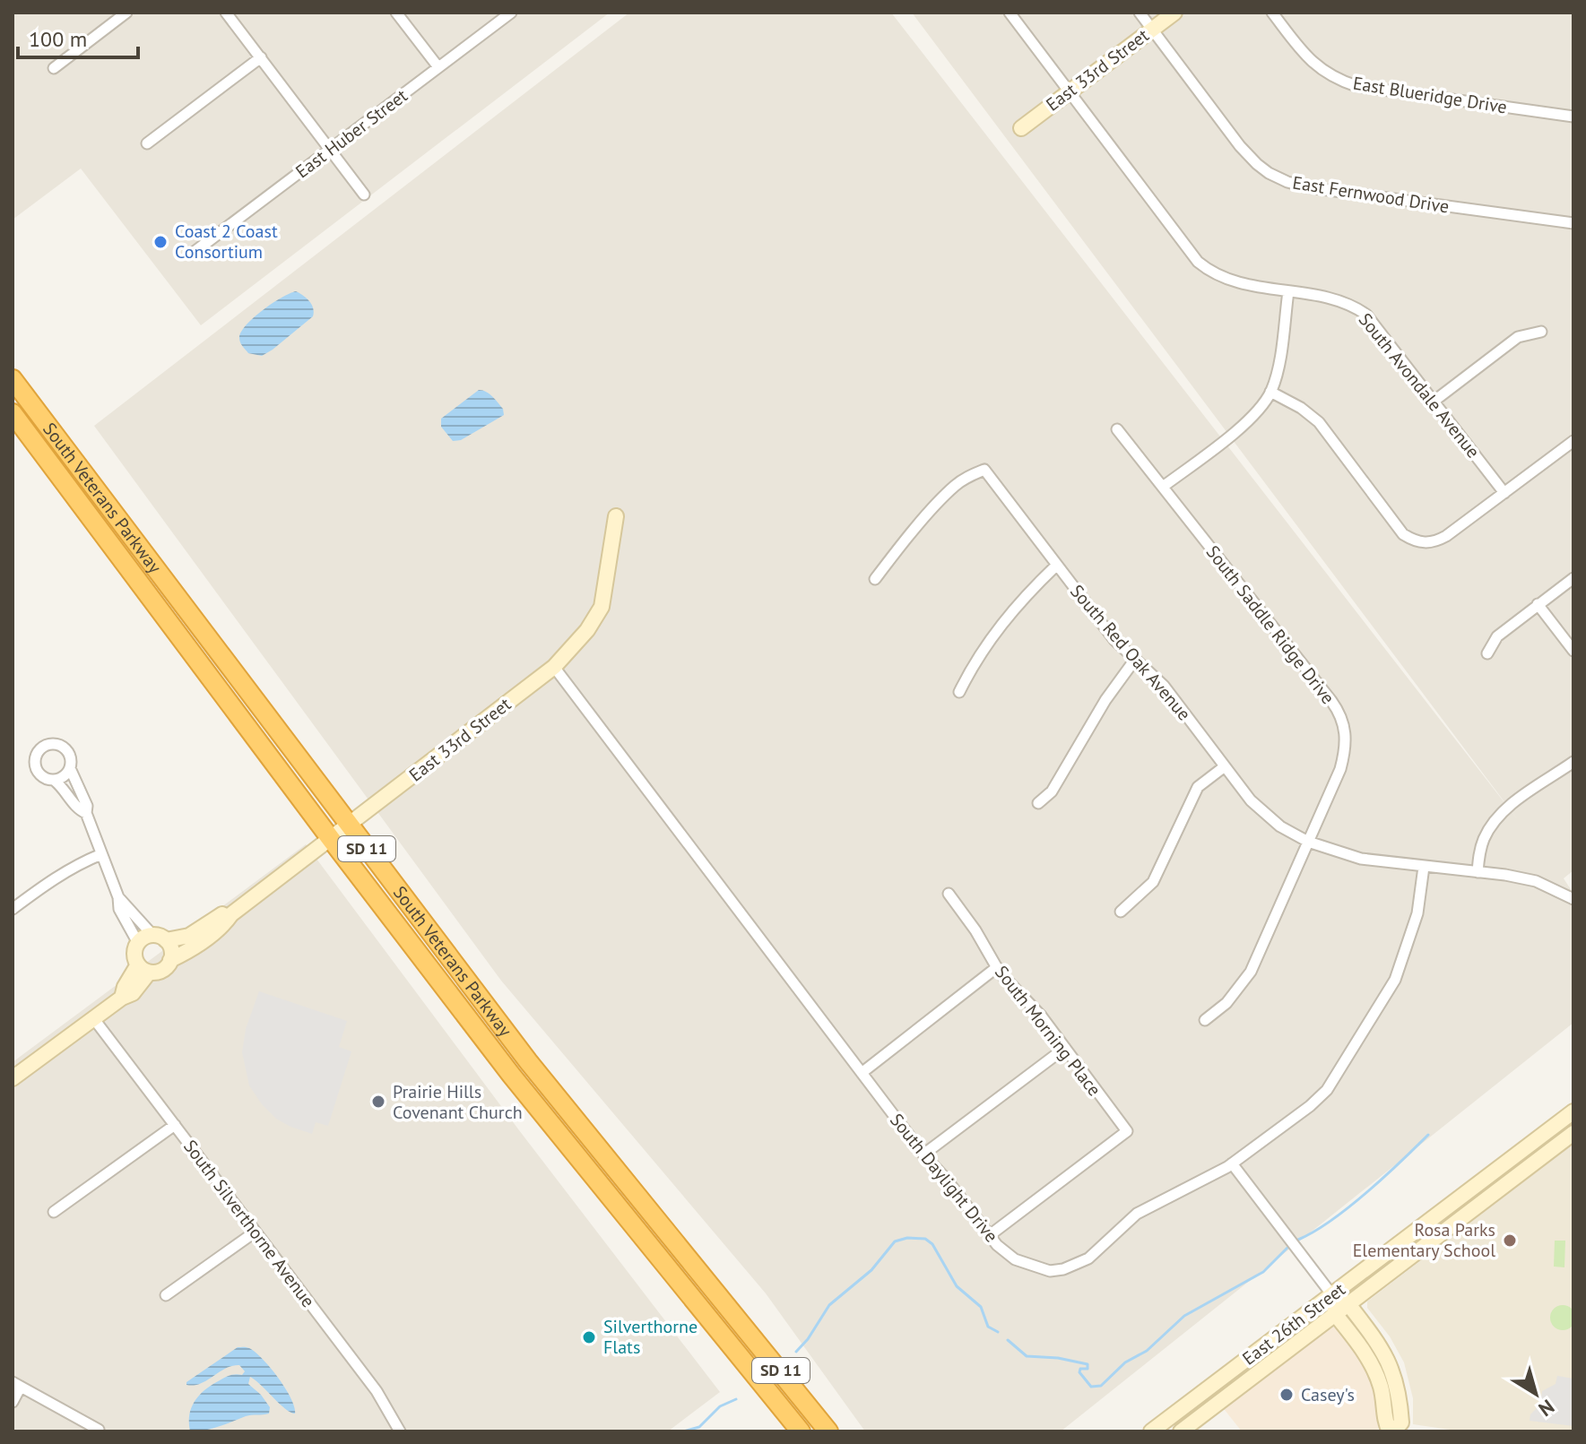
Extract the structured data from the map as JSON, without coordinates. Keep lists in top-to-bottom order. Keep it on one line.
{"streets":{"highway":["South Veterans Parkway","SD 11"],"street":["East 33rd Street","East Blueridge Drive","East Huber Street","East Fernwood Drive","South Avondale Avenue","South Saddle Ridge Drive","South Red Oak Avenue","South Morning Place","South Daylight Drive","South Silverthorne Avenue","East 26th Street"]},"crossings":[["East 33rd Street","East Fernwood Drive"],["East 33rd Street","South Avondale Avenue"],["East 33rd Street","South Veterans Parkway"],["East 33rd Street","South Daylight Drive"],["East 33rd Street","South Silverthorne Avenue"],["South Saddle Ridge Drive","South Red Oak Avenue"],["South Red Oak Avenue","South Daylight Drive"],["South Morning Place","South Daylight Drive"]],"places":["Coast 2 Coast Consortium","Prairie Hills Covenant Church","Rosa Parks Elementary School","Silverthorne Flats","Casey's"],"scale_bar":"100 m","north":"bottom right"}
